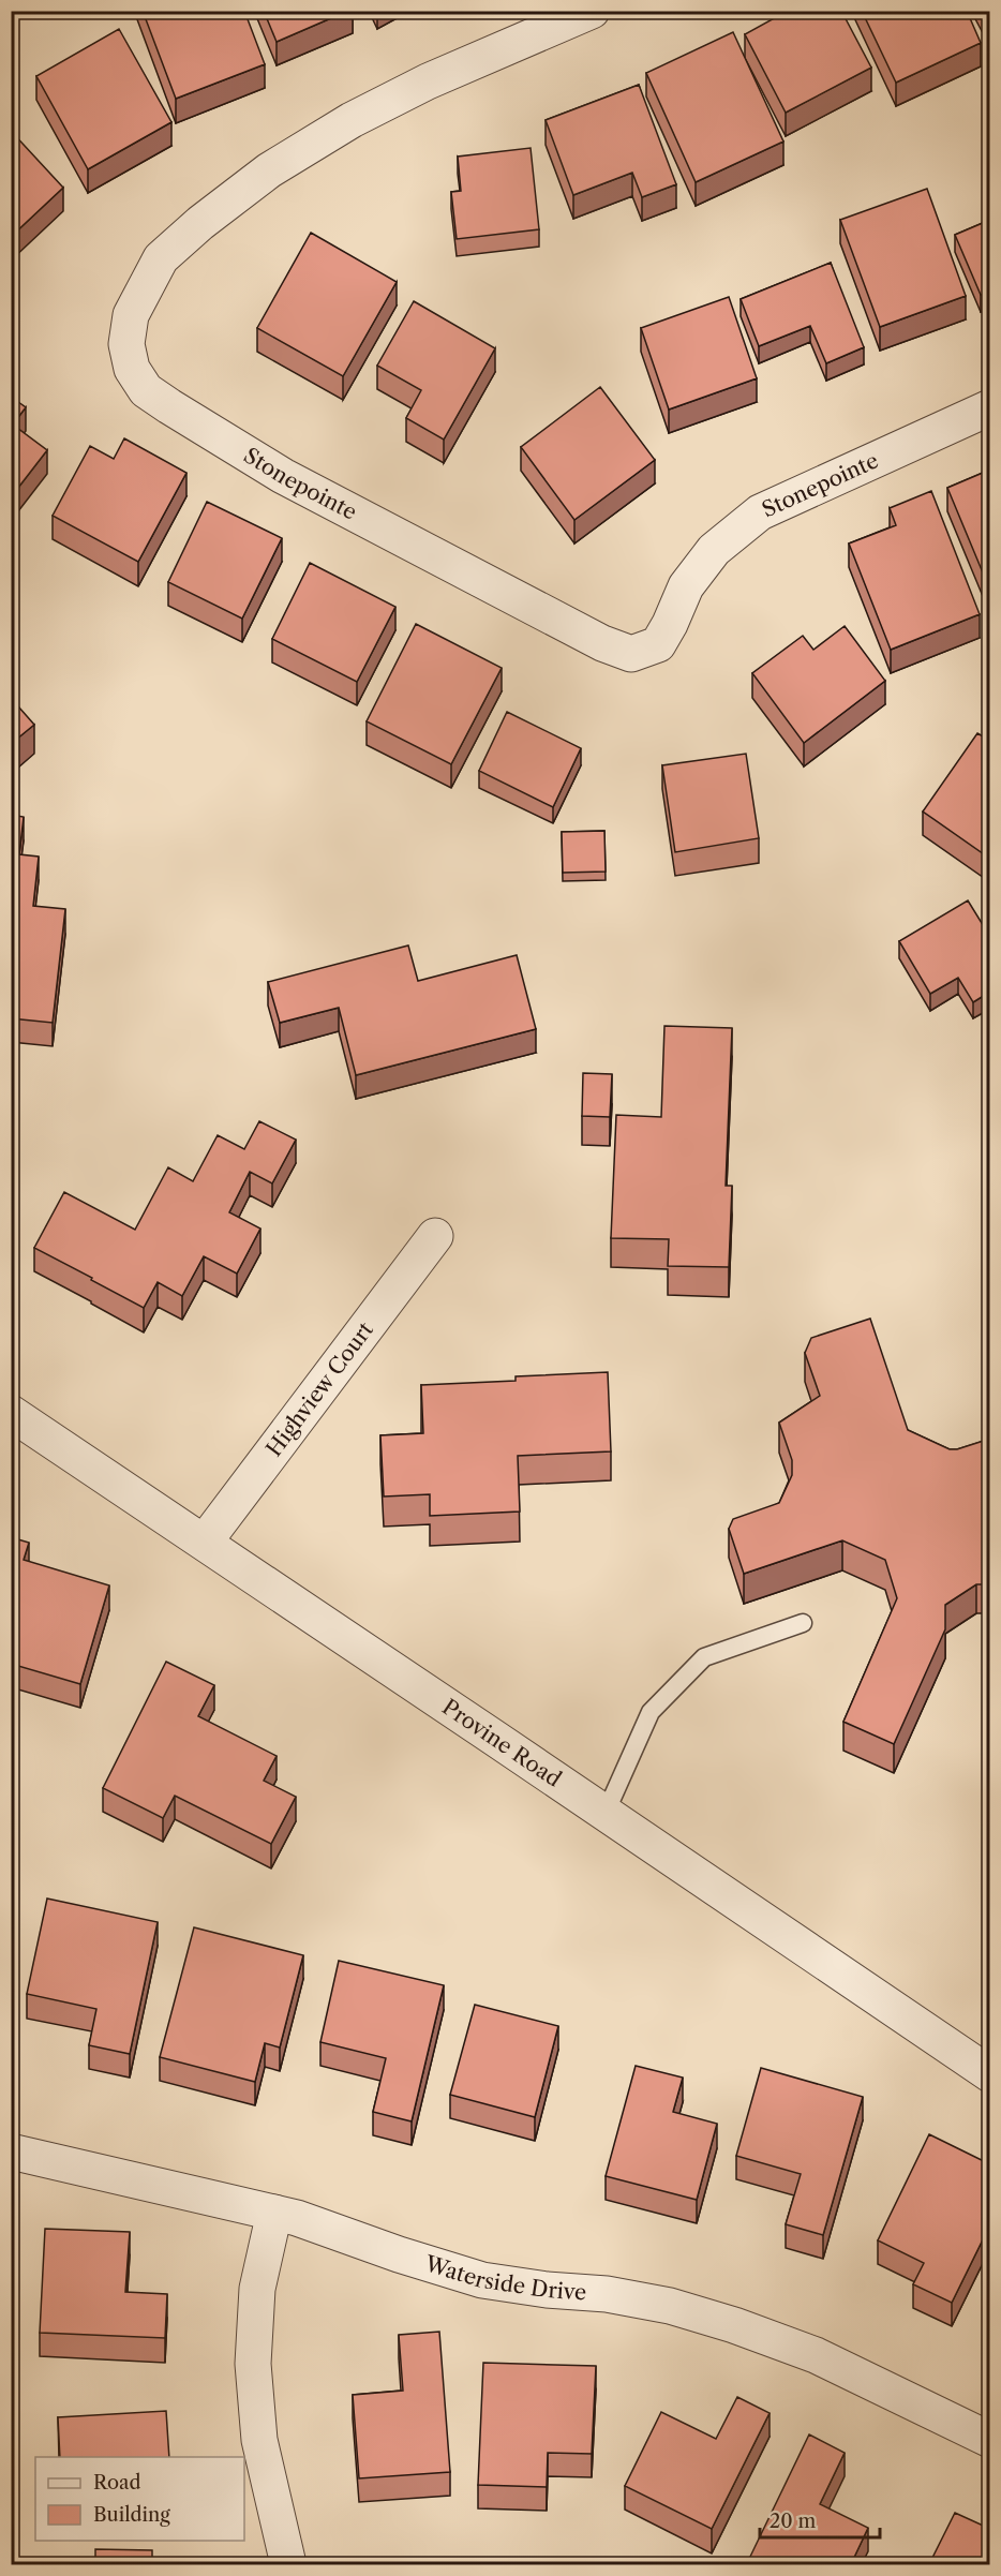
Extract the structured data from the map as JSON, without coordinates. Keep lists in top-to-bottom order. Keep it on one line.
{"streets":{"street":["Stonepointe","Highview Court","Provine Road","Waterside Drive"]},"crossings":[["Highview Court","Provine Road"]],"legend":["Road","Building"],"scale_bar":"20 m"}
